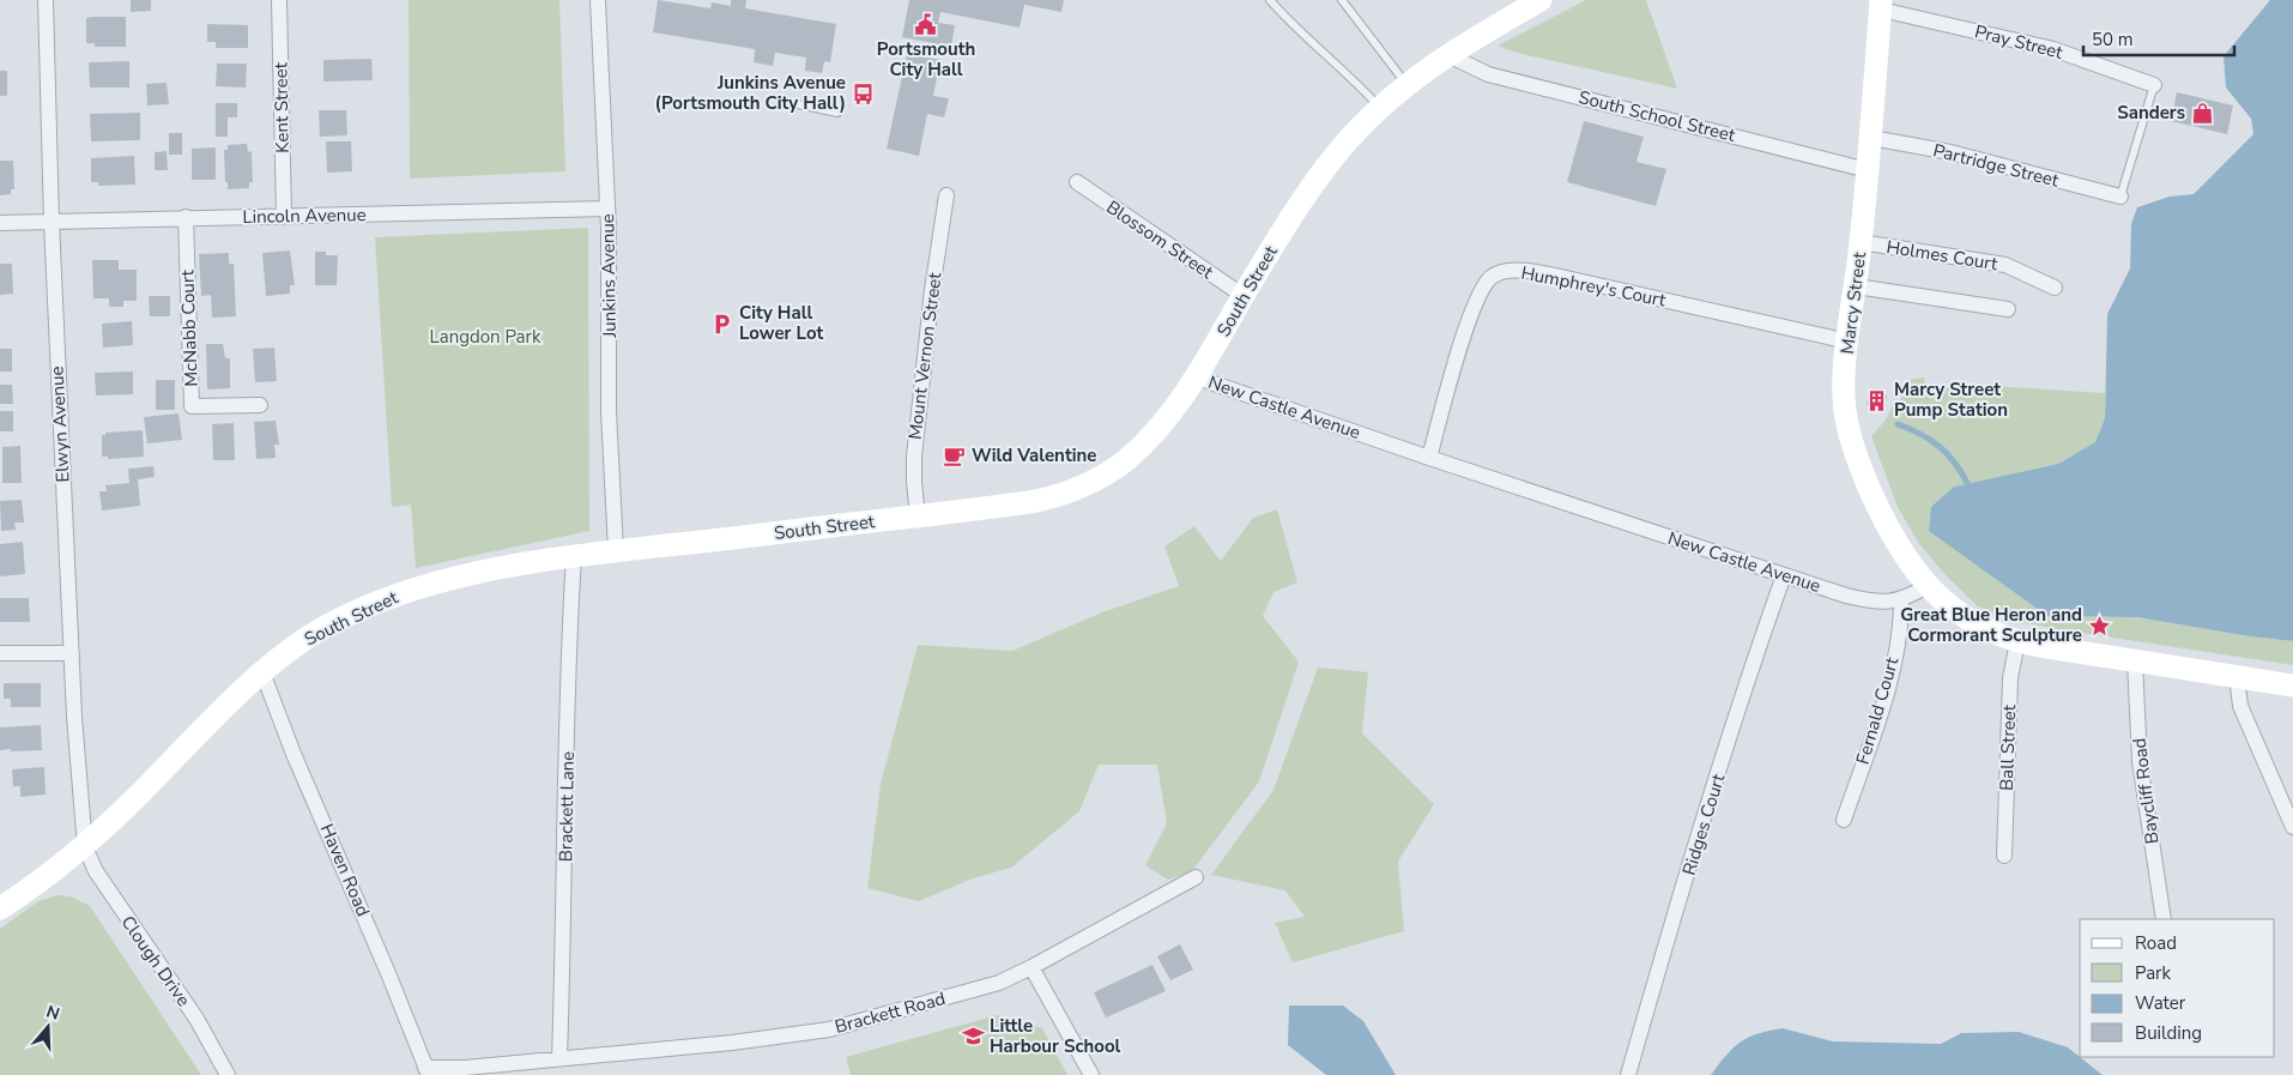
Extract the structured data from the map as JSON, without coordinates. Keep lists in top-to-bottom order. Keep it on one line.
{"streets":{"street":["Pray Street","Kent Street","South School Street","Partridge Street","Lincoln Avenue","Blossom Street","Holmes Court","Junkins Avenue","Humphrey's Court","South Street","Marcy Street","McNabb Court","Mount Vernon Street","New Castle Avenue","Elwyn Avenue","Fernald Court","Ball Street","Baycliff Road","Brackett Lane","Ridges Court","Haven Road","Clough Drive","Brackett Road"]},"crossings":[["Pray Street","Marcy Street"],["Kent Street","Lincoln Avenue"],["South School Street","South Street"],["South School Street","Marcy Street"],["Partridge Street","Marcy Street"],["Lincoln Avenue","Junkins Avenue"],["Lincoln Avenue","McNabb Court"],["Lincoln Avenue","Elwyn Avenue"],["Blossom Street","South Street"],["Holmes Court","Marcy Street"],["Junkins Avenue","South Street"],["Humphrey's Court","Marcy Street"],["Humphrey's Court","New Castle Avenue"],["South Street","Mount Vernon Street"],["South Street","New Castle Avenue"],["South Street","Elwyn Avenue"],["South Street","Brackett Lane"],["South Street","Haven Road"],["South Street","Clough Drive"],["Marcy Street","New Castle Avenue"],["New Castle Avenue","Fernald Court"],["New Castle Avenue","Ridges Court"],["Elwyn Avenue","Clough Drive"],["Brackett Lane","Haven Road"],["Brackett Lane","Brackett Road"],["Haven Road","Brackett Road"]],"parks":["Langdon Park"],"places":{"public building":["Portsmouth City Hall"],"bus stop":["Junkins Avenue (Portsmouth City Hall)"],"shop":["Sanders"],"parking":["City Hall Lower Lot"],"building":["Marcy Street Pump Station"],"cafe":["Wild Valentine"],"place":["Great Blue Heron and Cormorant Sculpture"],"school or university":["Little Harbour School"]},"legend":["Road","Park","Water","Building"],"scale_bar":"50 m","north":"top"}
